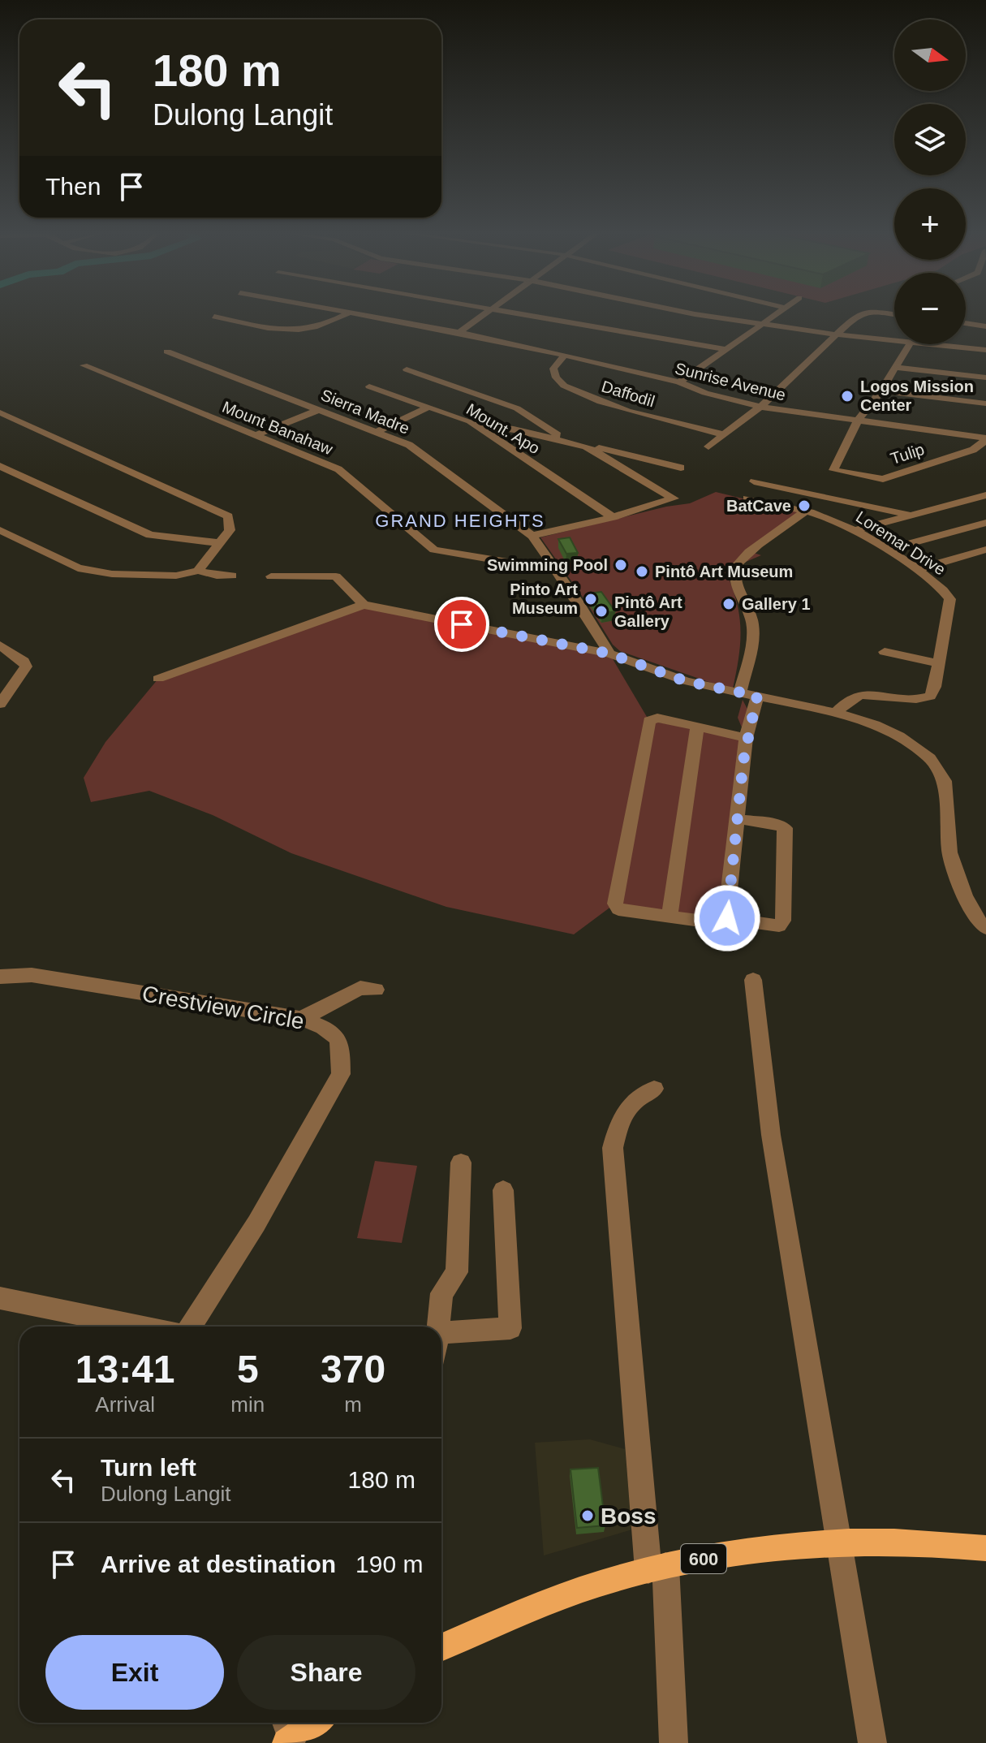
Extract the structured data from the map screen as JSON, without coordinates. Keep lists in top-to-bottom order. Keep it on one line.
{"streets":{"main road":["600"],"street":["Sunrise Avenue","Daffodil","Sierra Madre","Mount Banahaw","Mount. Apo","Tulip","Loremar Drive","Crestview Circle"]},"crossings":[["Sunrise Avenue","Daffodil"],["Sunrise Avenue","Tulip"],["Sierra Madre","Mount Banahaw"]],"districts":["GRAND HEIGHTS"],"places":["Logos Mission Center","BatCave","Swimming Pool","Pintô Art Museum","Pinto Art Museum","Gallery 1","Pintô Art Gallery","Boss"],"north":"right","page":{"map_buttons":["+","−"],"turn":["180 m","Dulong Langit"],"then":"Then","eta":["13:41","Arrival","5","min","370","m"],"list":[{"name":"Turn left","note":"Dulong Langit","value":"180 m"},{"name":"Arrive at destination","value":"190 m"}],"buttons":["Exit","Share"]}}
